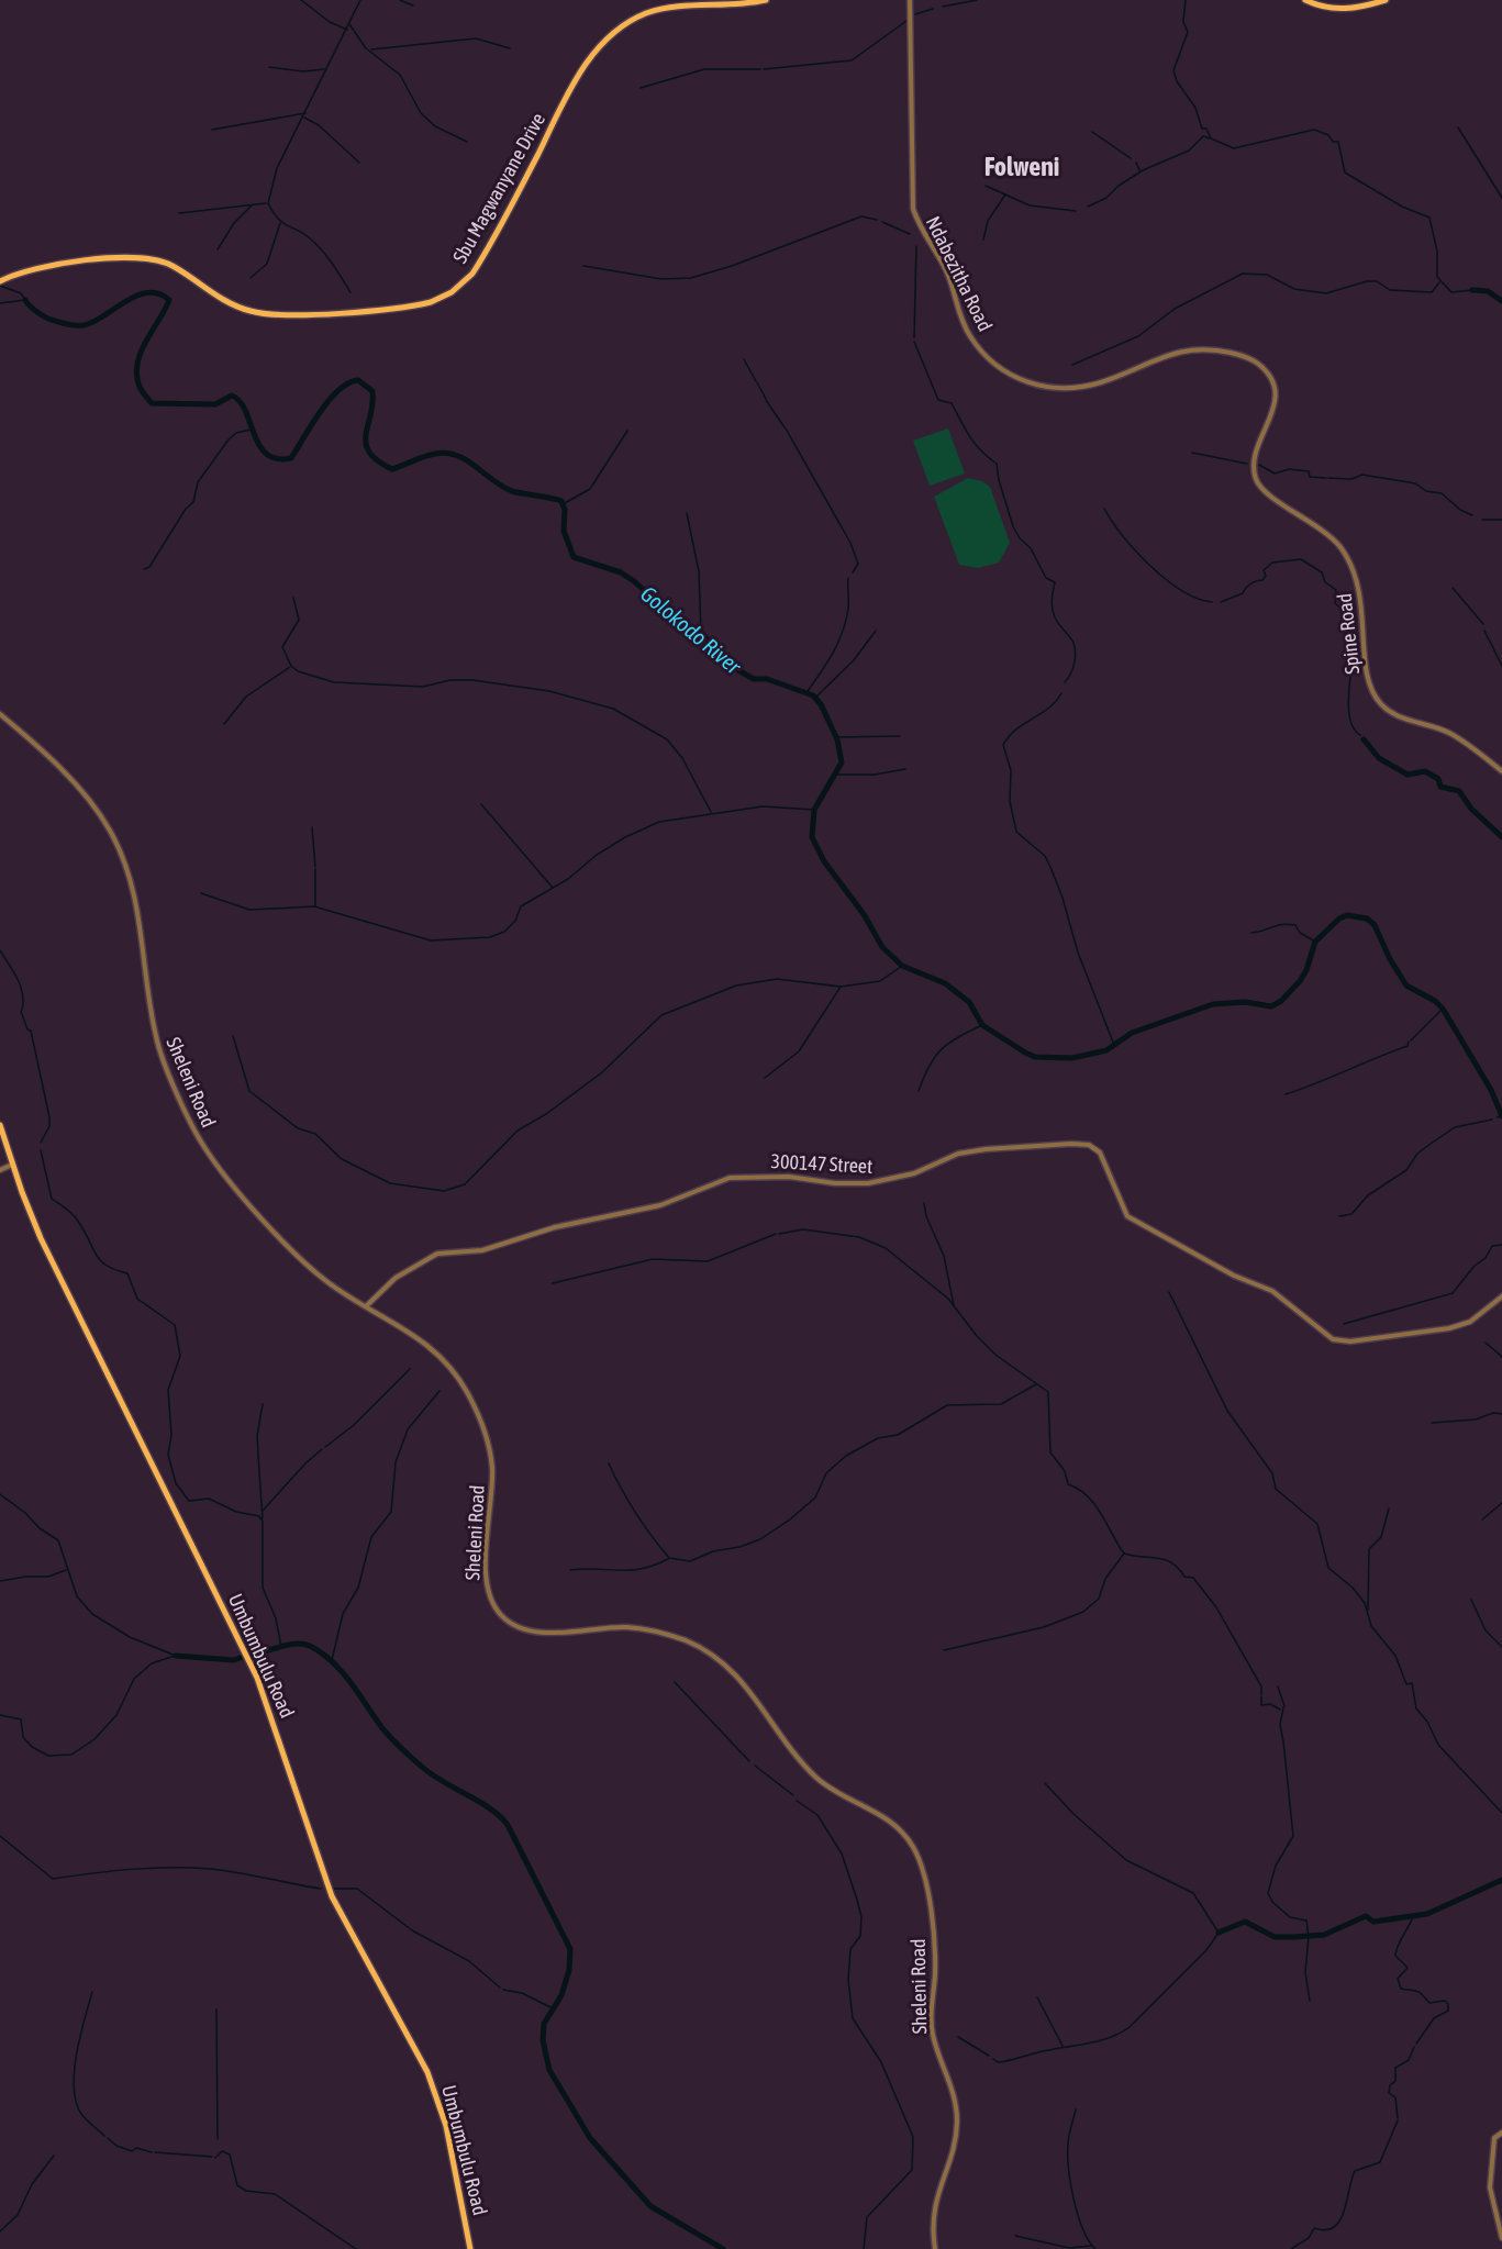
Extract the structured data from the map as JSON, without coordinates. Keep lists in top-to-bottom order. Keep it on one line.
{"streets":{"main road":["Sbu Magwanyane Drive","Umbumbulu Road"],"street":["Ndabezitha Road","Spine Road","Sheleni Road","300147 Street"]},"crossings":[["Ndabezitha Road","Spine Road"],["Sheleni Road","300147 Street"]],"districts":["Folweni"],"water":["Golokodo River"]}
